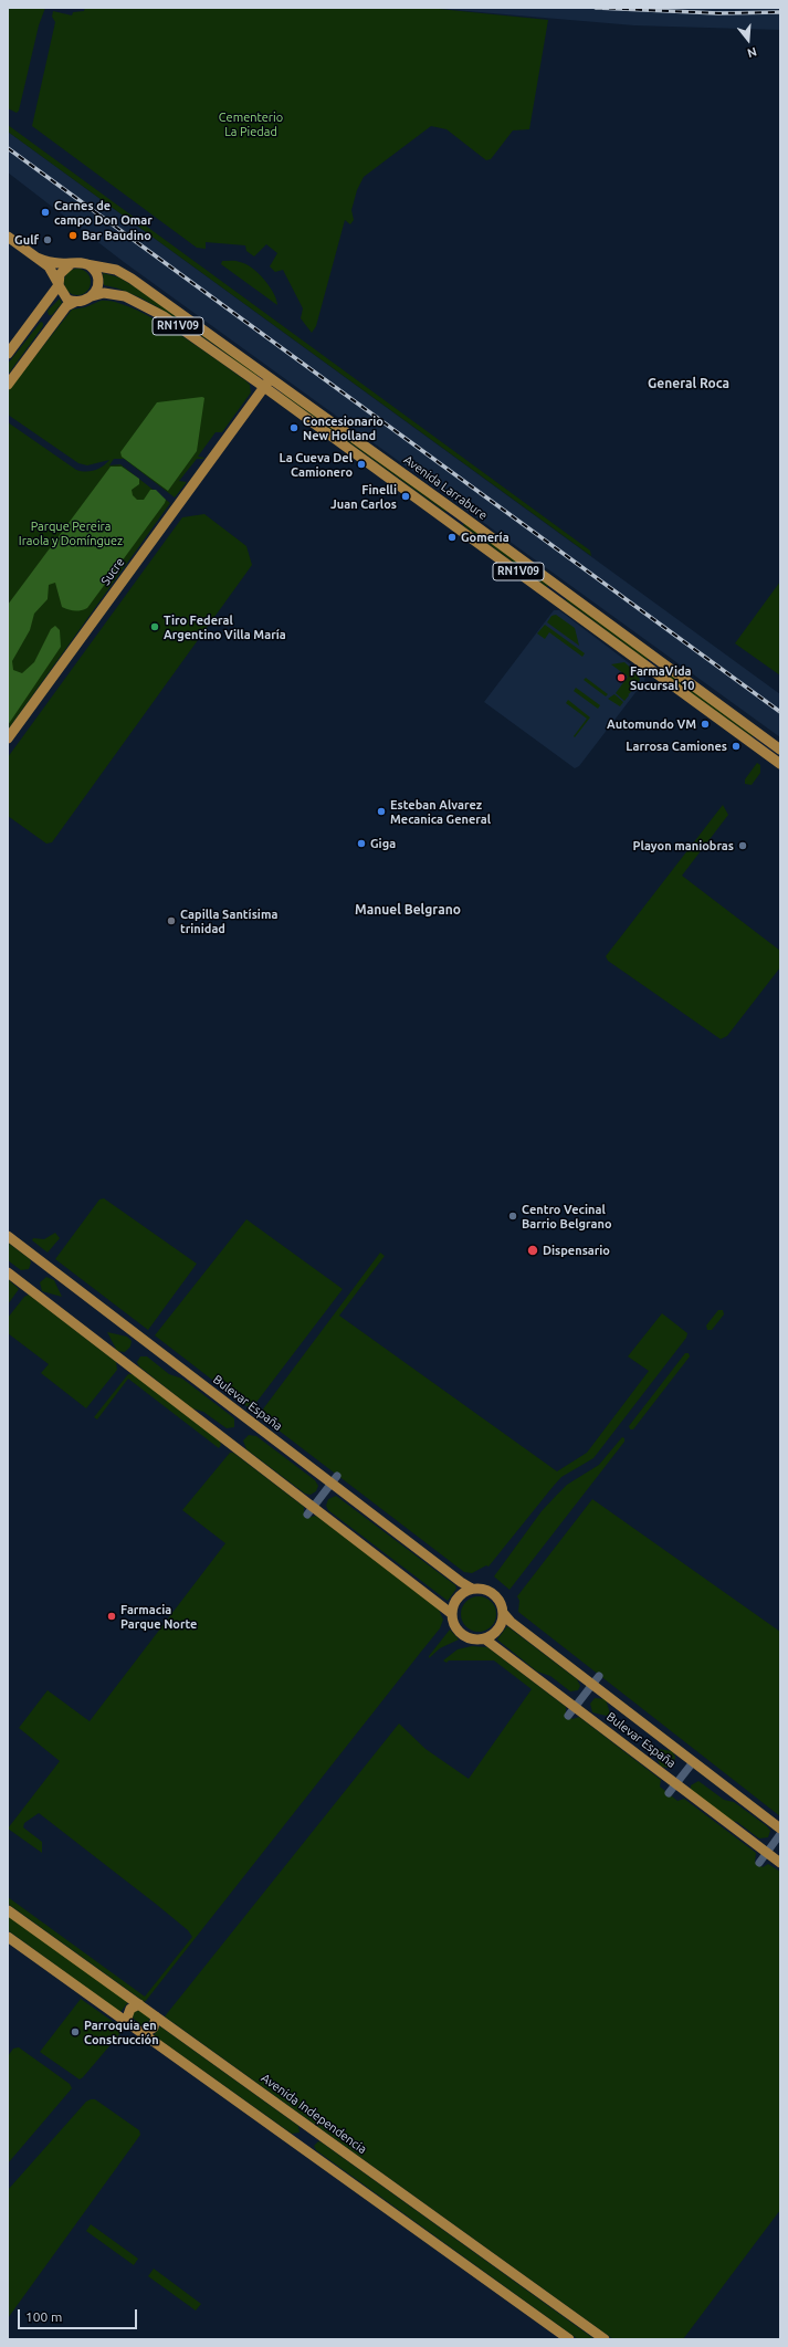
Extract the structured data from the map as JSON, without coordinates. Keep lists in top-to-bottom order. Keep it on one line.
{"streets":{"main road":["RN1V09","Avenida Larrabure","Sucre","Bulevar España","Avenida Independencia"]},"crossings":[["RN1V09","Avenida Larrabure"],["RN1V09","Sucre"],["Avenida Larrabure","Sucre"]],"districts":["General Roca","Manuel Belgrano"],"parks":["Cementerio La Piedad","Parque Pereira Iraola y Domínguez"],"places":["Carnes de campo Don Omar","Bar Baudino","Gulf","Concesionario New Holland","La Cueva Del Camionero","Finelli Juan Carlos","Gomería","Tiro Federal Argentino Villa María","FarmaVida Sucursal 10","Automundo VM","Larrosa Camiones","Esteban Alvarez Mecanica General","Giga","Playon maniobras","Capilla Santísima trinidad","Centro Vecinal Barrio Belgrano","Dispensario","Farmacia Parque Norte","Parroquia en Construcción"],"scale_bar":"100 m","north":"bottom"}
